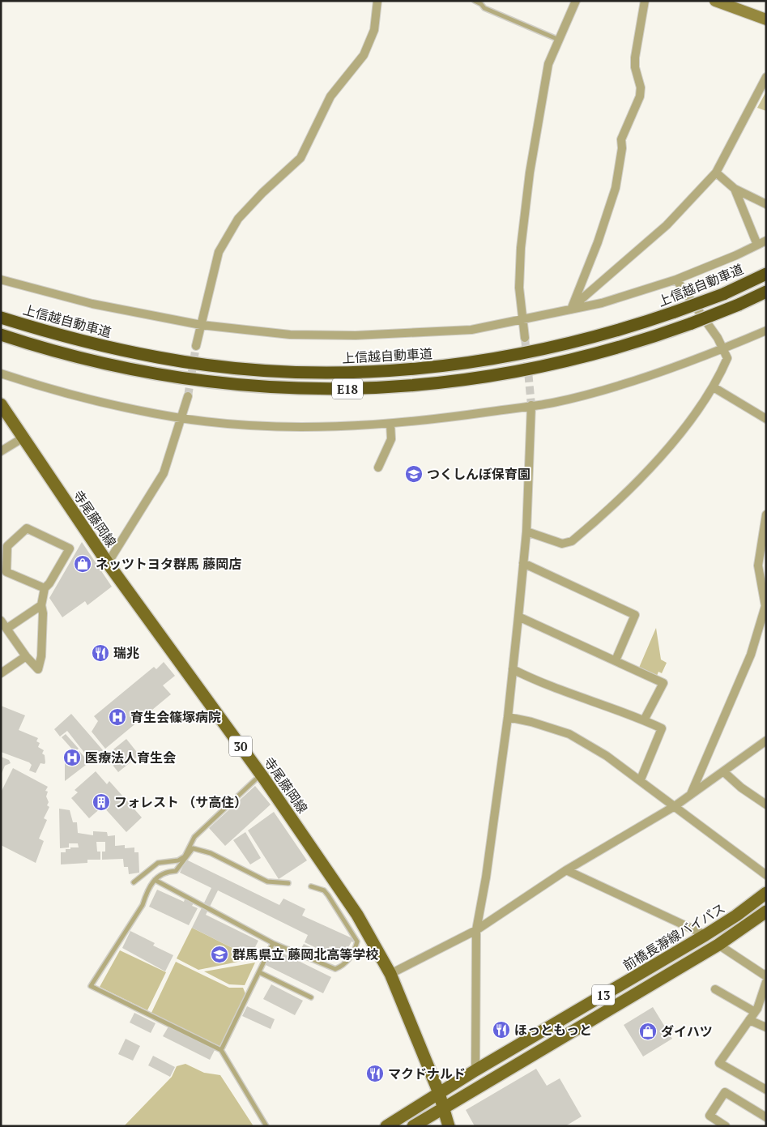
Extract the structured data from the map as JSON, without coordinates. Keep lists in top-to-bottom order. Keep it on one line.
{"streets":{"highway":["上信越自動車道","E18"],"main road":["寺尾藤岡線","30","前橋長瀞線バイパス","13"]},"crossings":[["寺尾藤岡線","前橋長瀞線バイパス"],["寺尾藤岡線","13"]],"places":{"school or university":["つくしんぼ保育園","群馬県立 藤岡北高等学校"],"shop":["ネッツトヨタ群馬 藤岡店","ダイハツ"],"restaurant":["瑞兆","ほっともっと","マクドナルド"],"hospital":["育生会篠塚病院","医療法人育生会"],"building":["フォレスト （サ高住）"]}}
